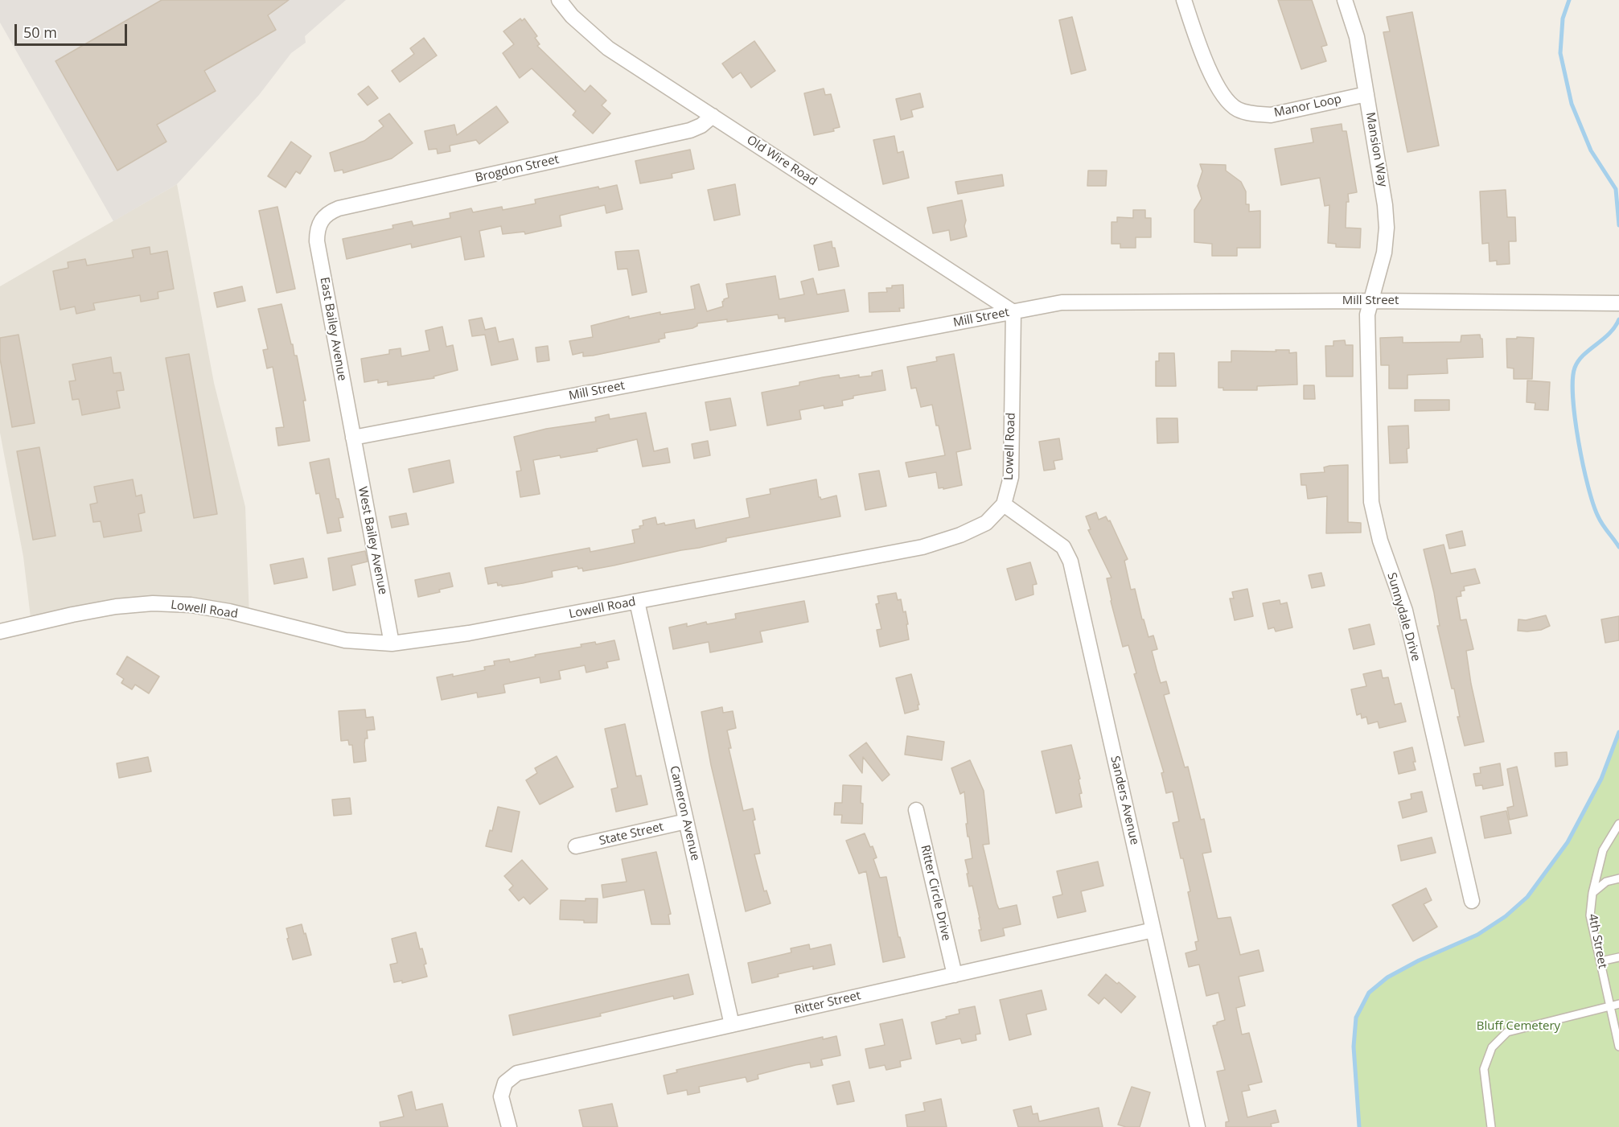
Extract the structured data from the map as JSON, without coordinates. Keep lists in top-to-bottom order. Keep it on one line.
{"streets":{"street":["Manor Loop","Mansion Way","Old Wire Road","Brogdon Street","Mill Street","East Bailey Avenue","Lowell Road","West Bailey Avenue","Sunnydale Drive","Sanders Avenue","Cameron Avenue","State Street","Ritter Circle Drive","Ritter Street"],"lane":["4th Street"]},"crossings":[["Manor Loop","Mansion Way"],["Mansion Way","Mill Street"],["Mansion Way","Sunnydale Drive"],["Old Wire Road","Brogdon Street"],["Old Wire Road","Mill Street"],["Old Wire Road","Lowell Road"],["Brogdon Street","East Bailey Avenue"],["Mill Street","East Bailey Avenue"],["Mill Street","Lowell Road"],["Mill Street","West Bailey Avenue"],["Mill Street","Sunnydale Drive"],["East Bailey Avenue","West Bailey Avenue"],["Lowell Road","West Bailey Avenue"],["Lowell Road","Sanders Avenue"],["Lowell Road","Cameron Avenue"],["Sanders Avenue","Ritter Street"],["Cameron Avenue","State Street"],["Cameron Avenue","Ritter Street"],["Ritter Circle Drive","Ritter Street"]],"parks":["Bluff Cemetery"],"scale_bar":"50 m"}
